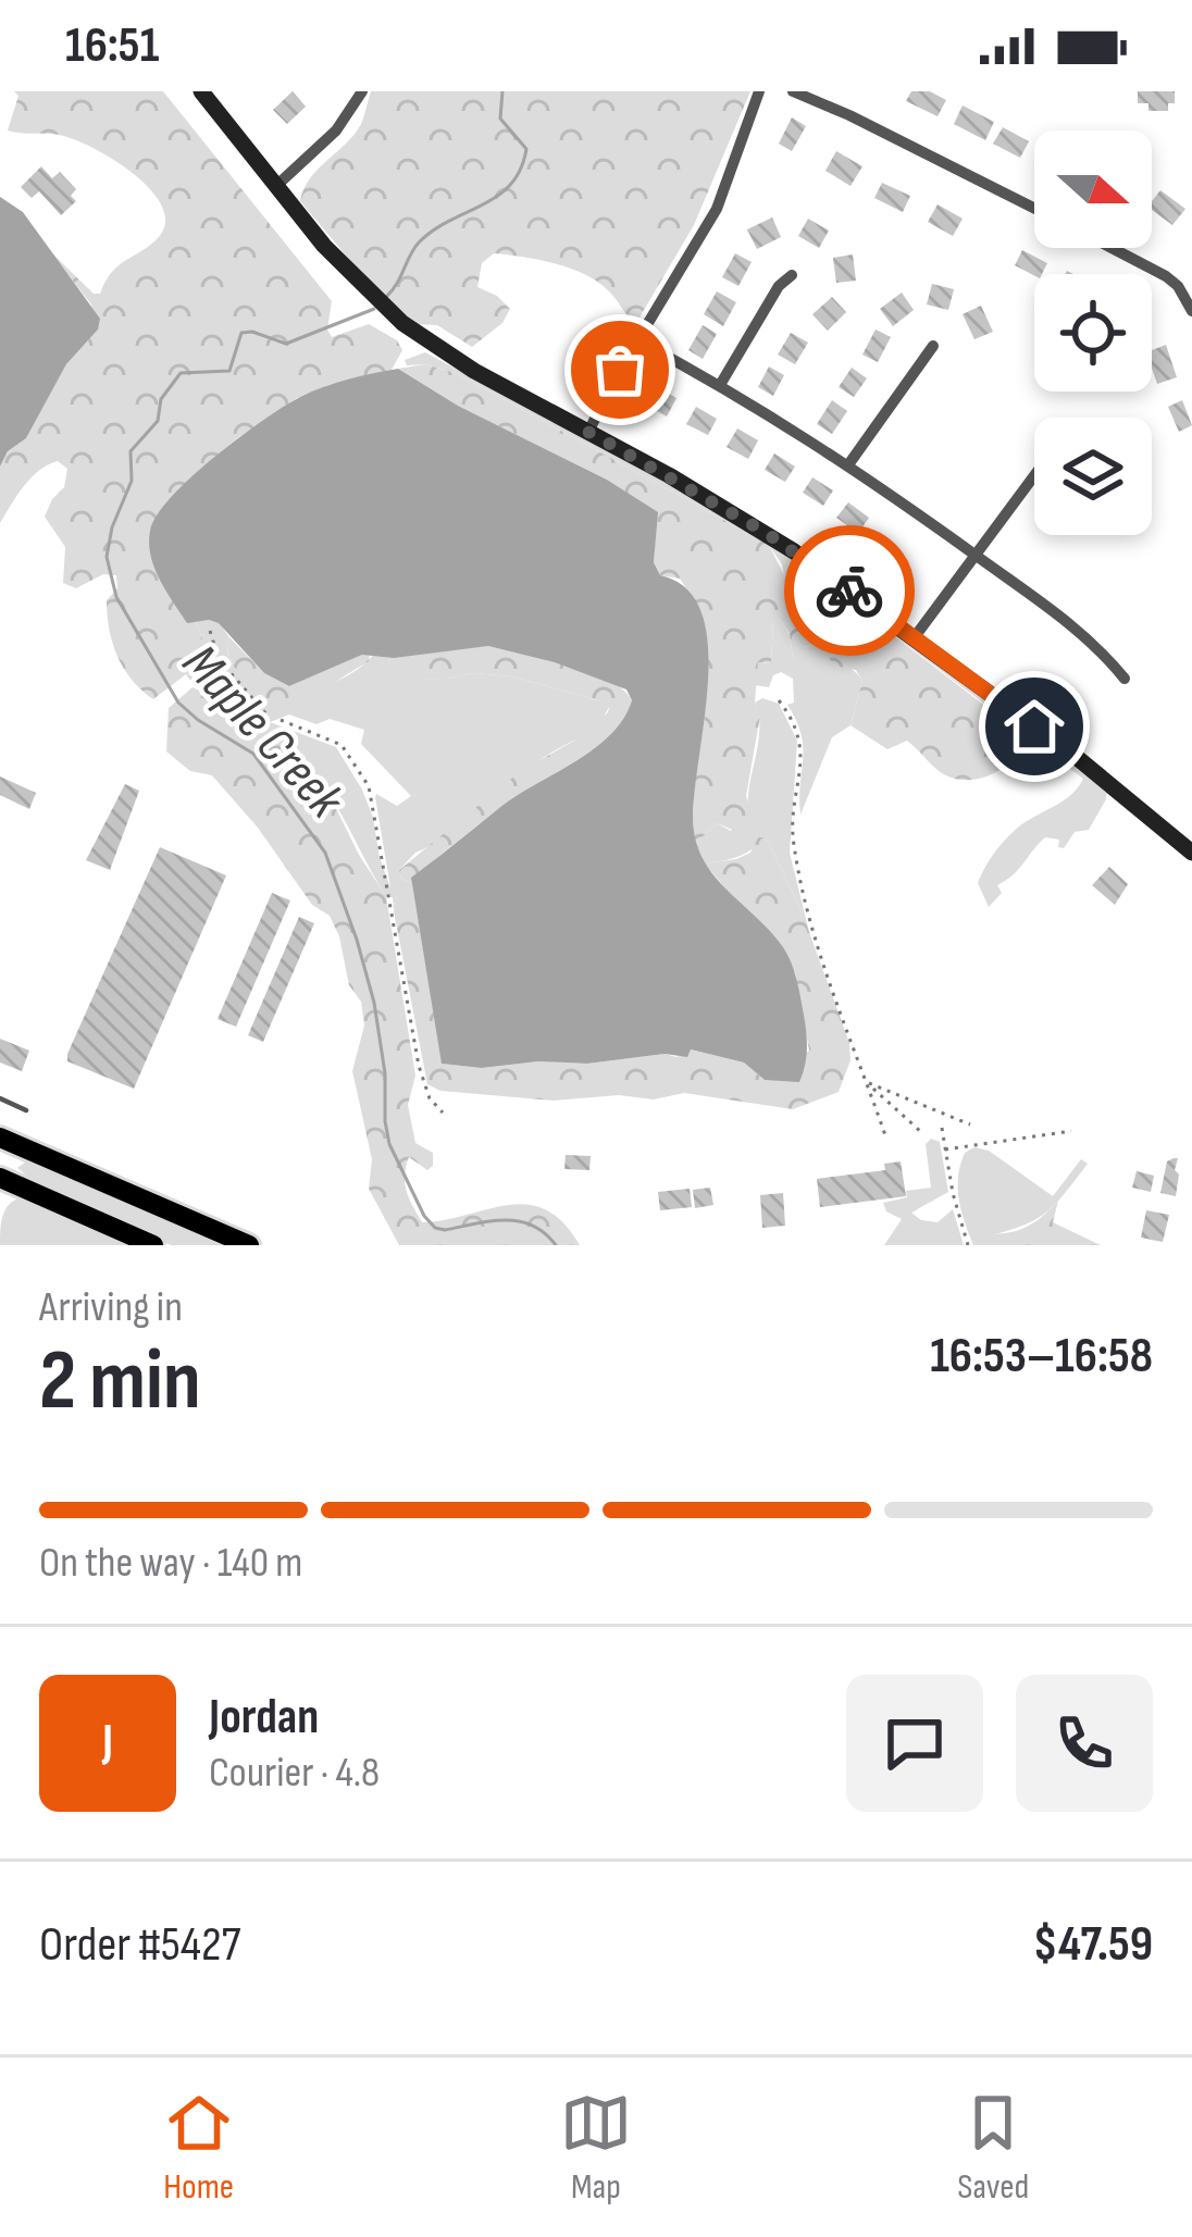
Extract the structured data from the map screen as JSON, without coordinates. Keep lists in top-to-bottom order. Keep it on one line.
{"water":["Maple Creek"],"north":"right","page":{"status":"16:51","heading":["2 min","Arriving in","16:53–16:58"],"panel":["Jordan","Courier · 4.8","Order #5427","$47.59"],"bar":"On the way · 140 m","round":"J","tabs":["Home","Map","Saved"]}}
